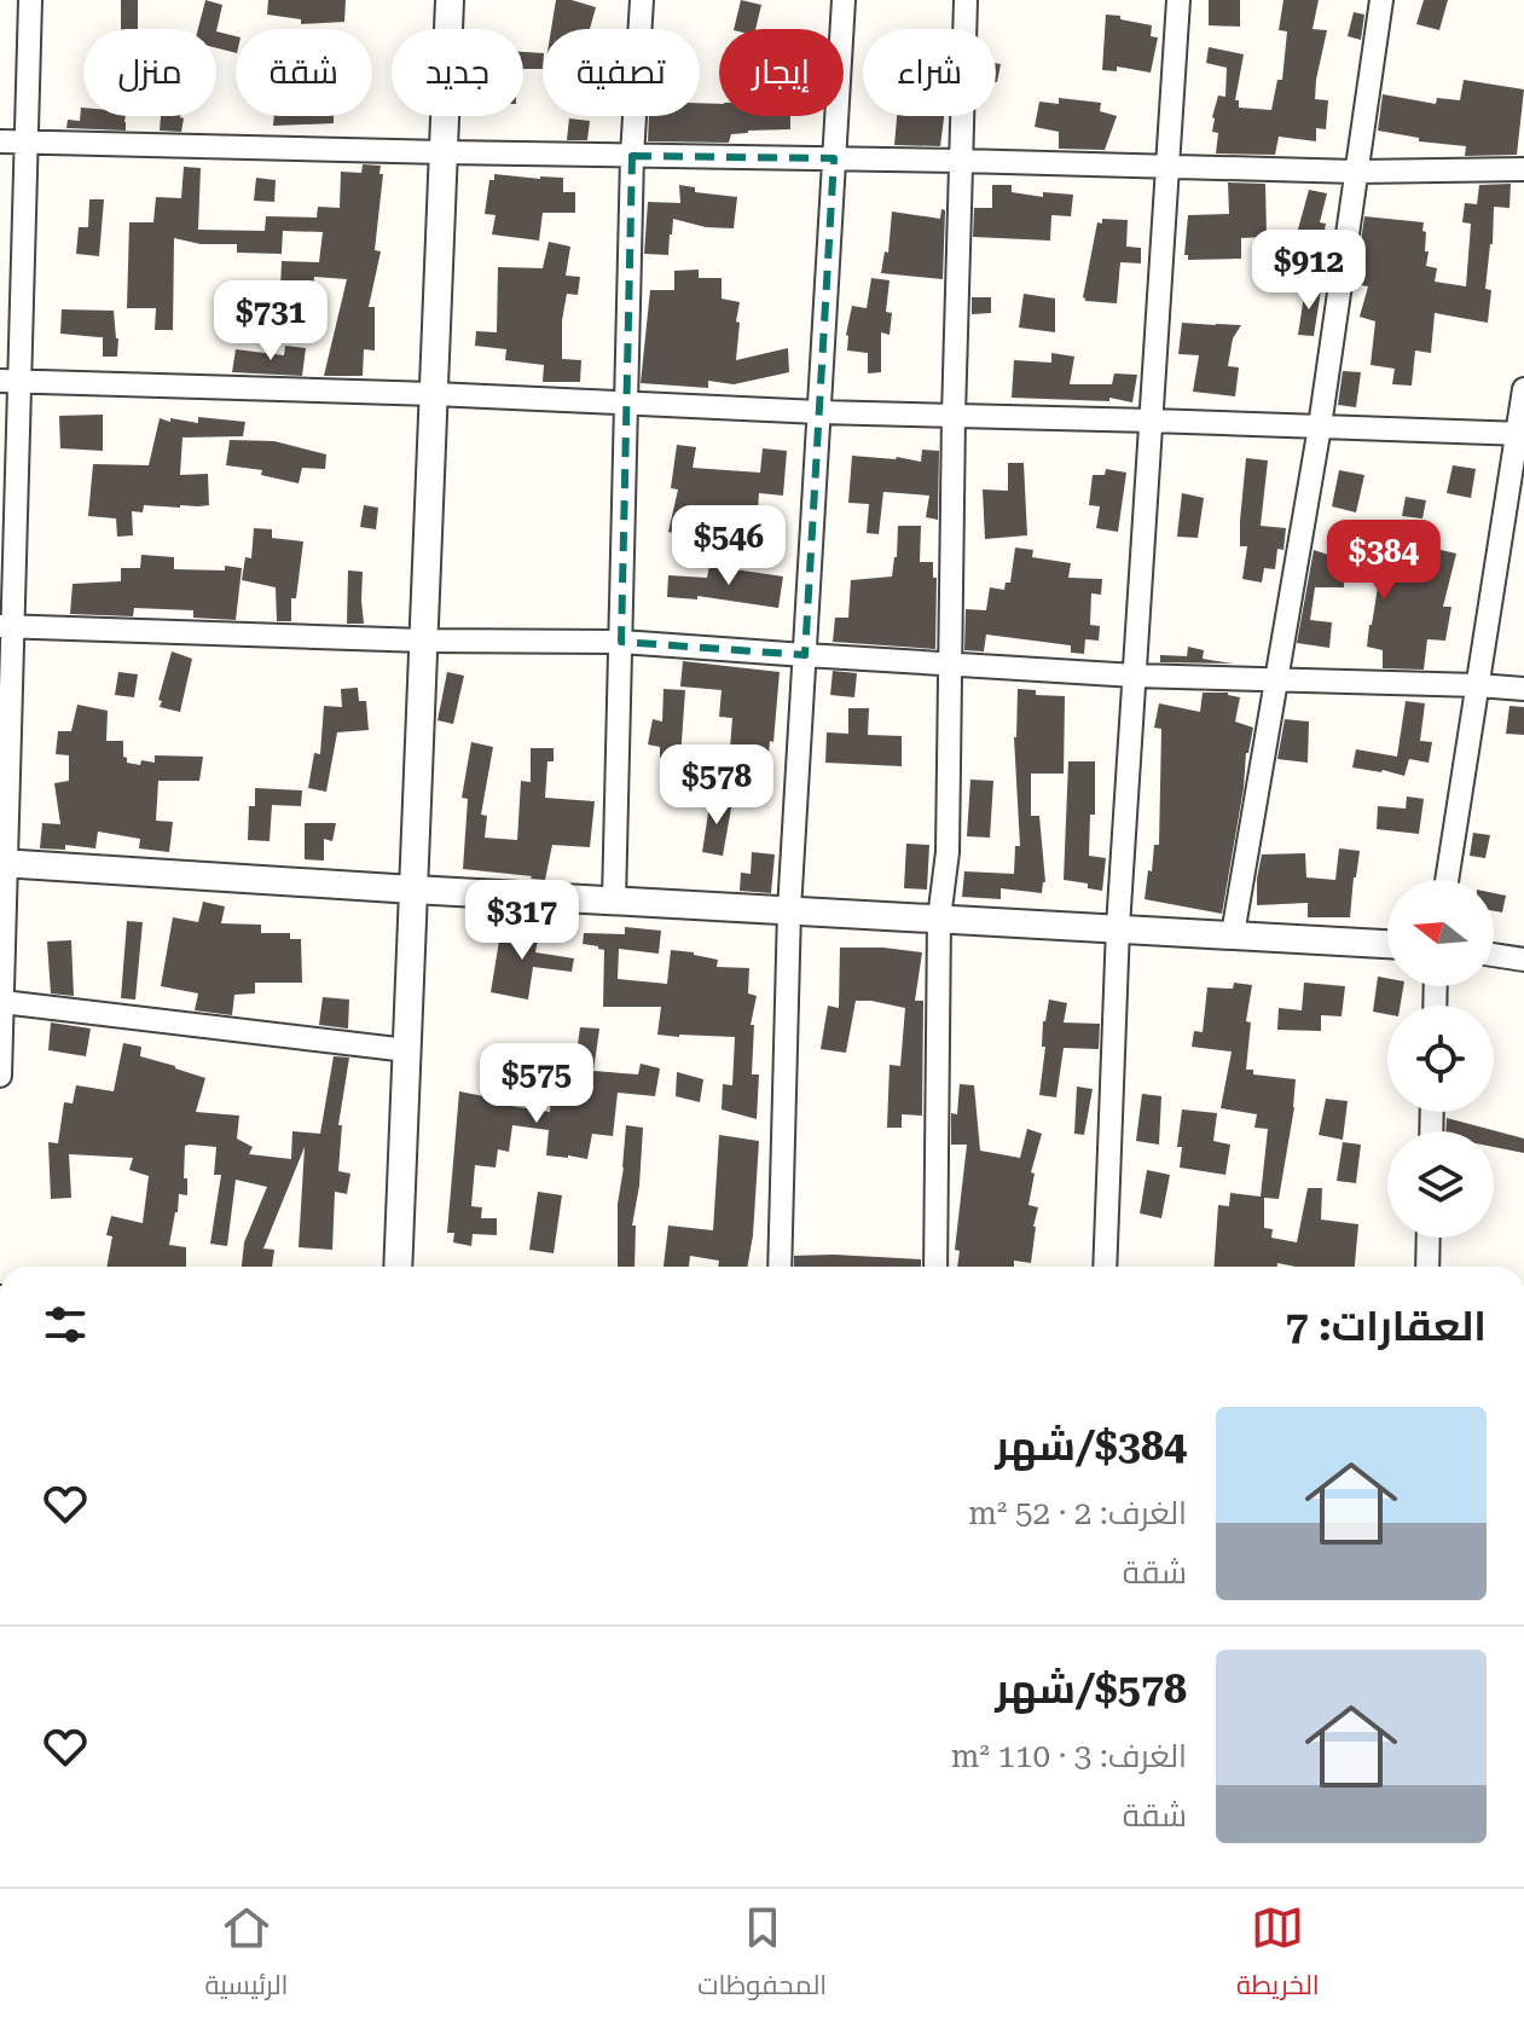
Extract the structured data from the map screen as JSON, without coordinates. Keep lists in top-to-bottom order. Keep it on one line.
{"north":"left","page":{"chip":["شراء","إيجار","تصفية","جديد","شقة","منزل"],"price":["$912","$731","$546","$384","$578","$317","$575"],"heading":"العقارات: 7","list":[{"name":"$384/شهر","note":"الغرف: 2 · 52 m² · شقة"},{"name":"$578/شهر","note":"الغرف: 3 · 110 m² · شقة"}],"tabs":["الخريطة","المحفوظات","الرئيسية"]}}
